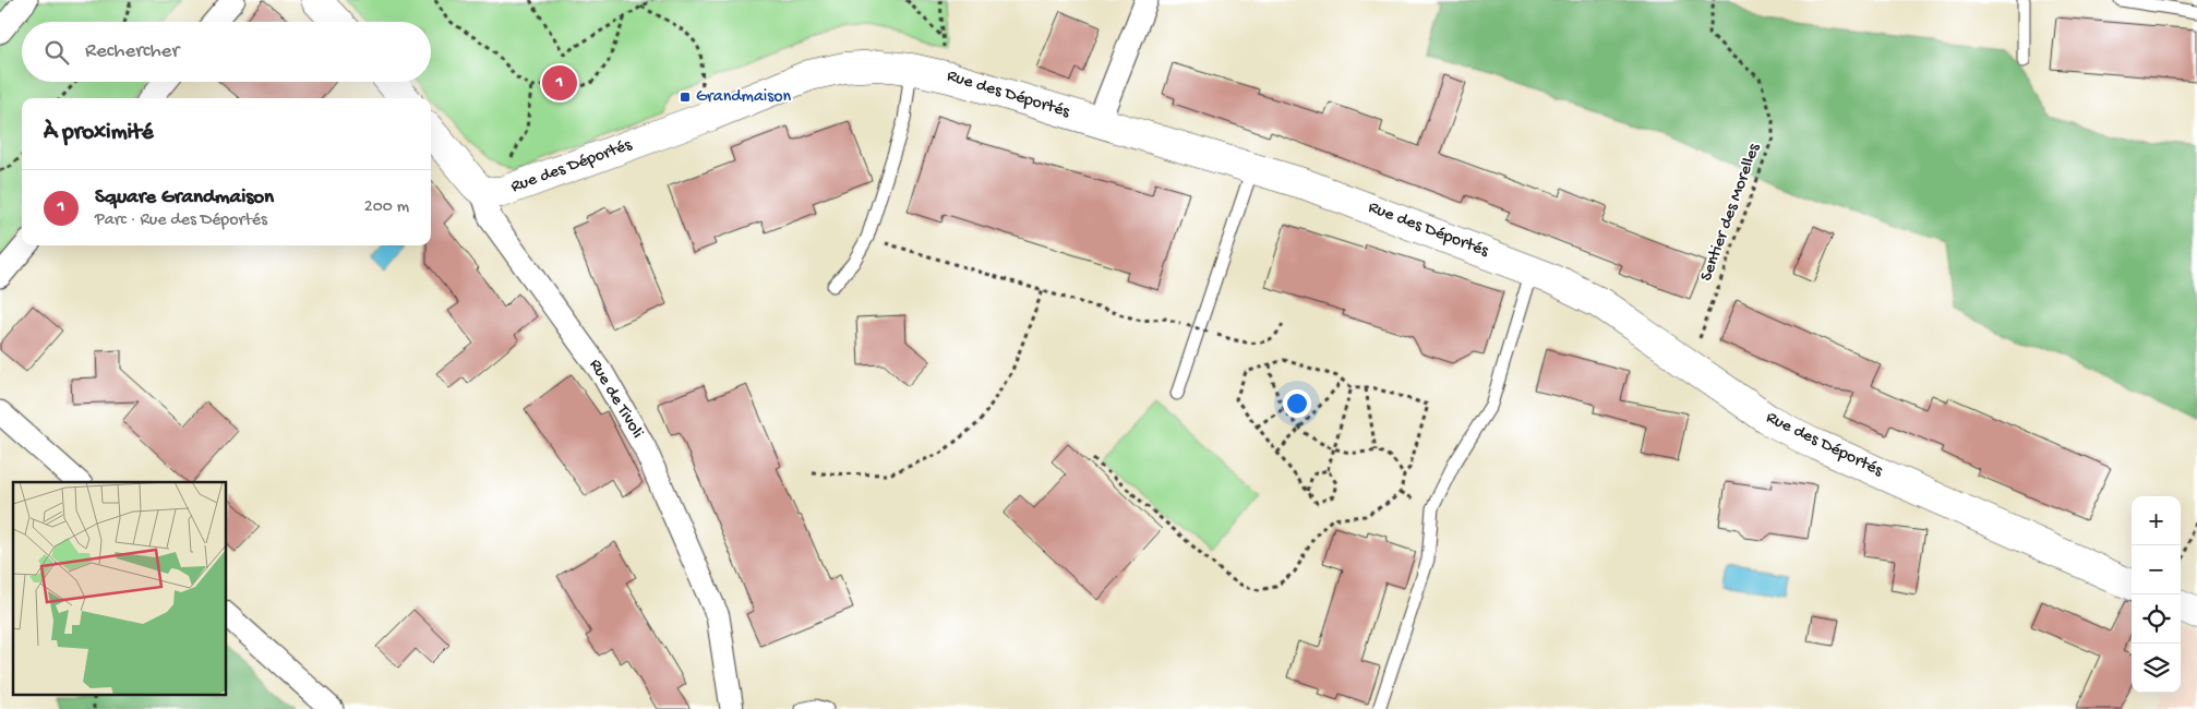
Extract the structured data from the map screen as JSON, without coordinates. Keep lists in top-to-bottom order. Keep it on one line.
{"streets":{"street":["Rue des Déportés","Rue de Tivoli"],"path":["Sentier des Morelles"]},"crossings":[["Rue des Déportés","Rue de Tivoli"]],"places":{"transit":["Grandmaison"]},"page":{"search":"Rechercher","pins":"1","heading":"À proximité","list":[{"mark":"1","name":"Square Grandmaison","note":"Parc · Rue des Déportés","value":"200 m"}],"map_buttons":["+","−"]}}
